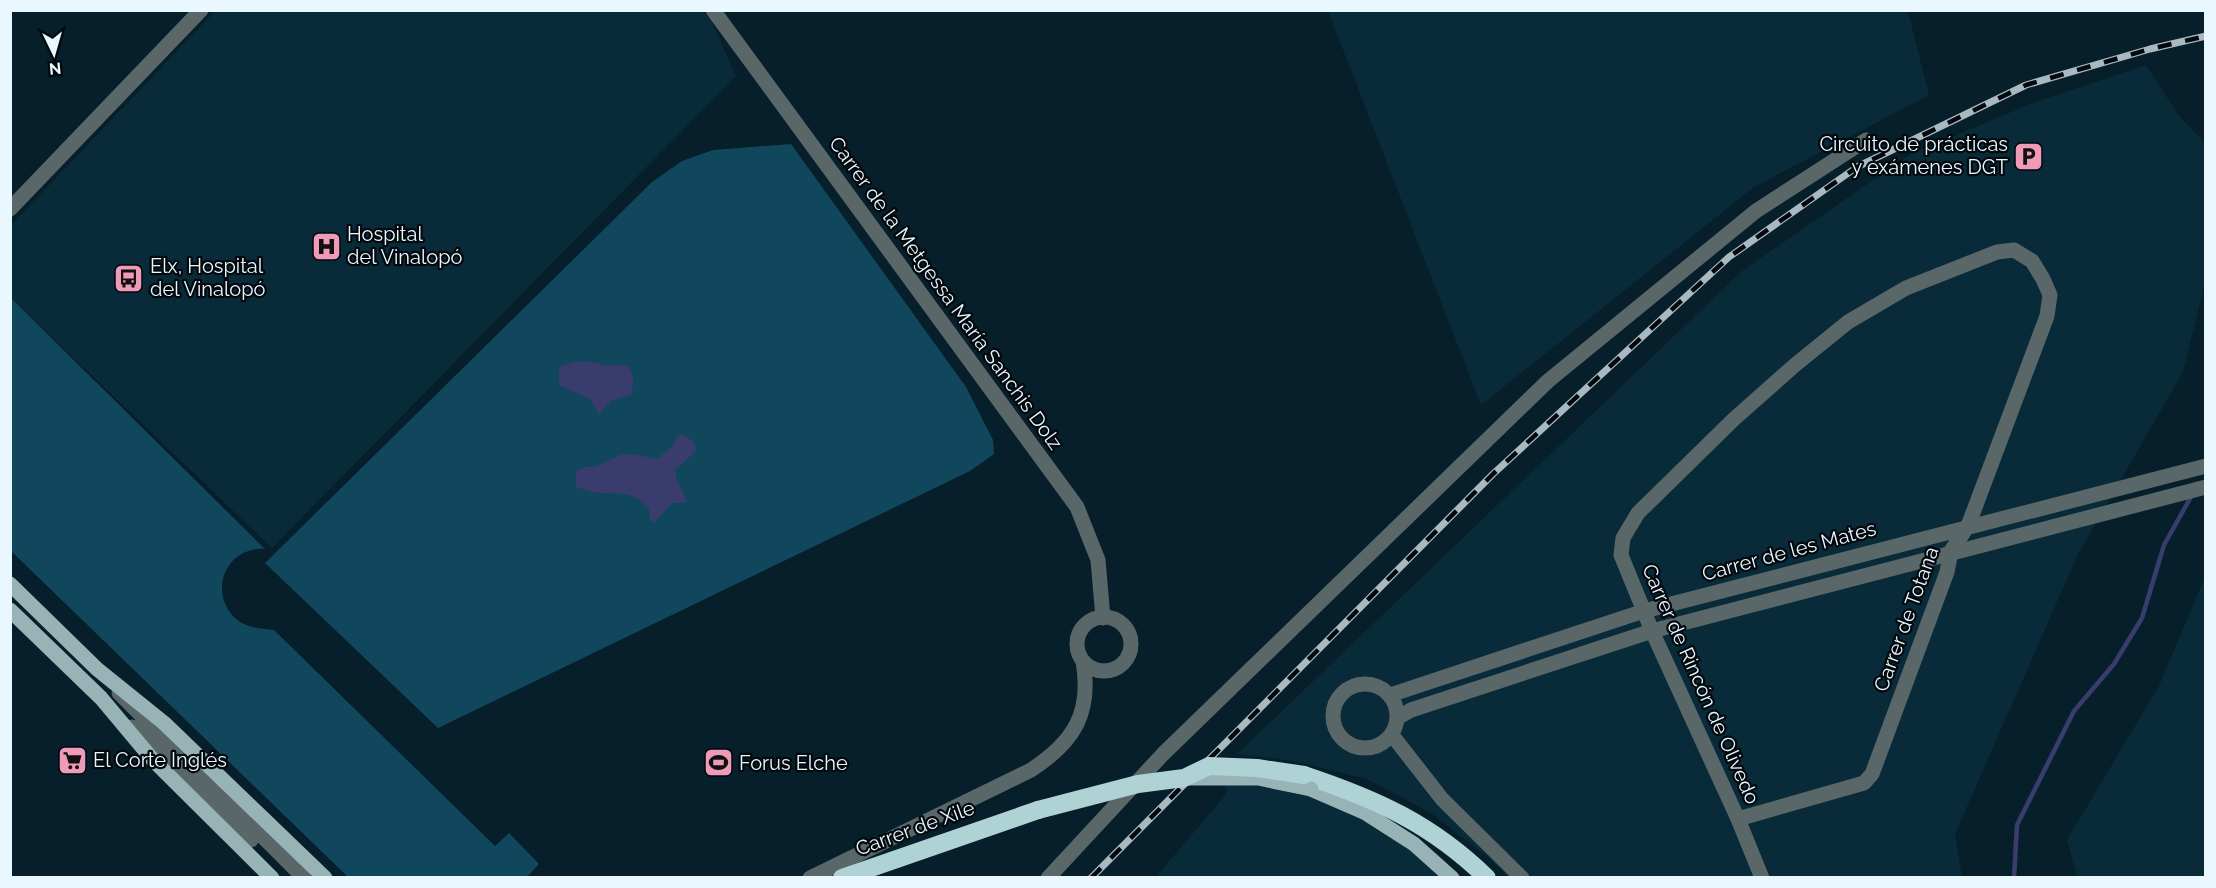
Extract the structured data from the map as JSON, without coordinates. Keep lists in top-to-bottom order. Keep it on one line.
{"streets":{"highway":["Carrer de Xile"],"street":["Carrer de la Metgessa María Sanchis Dolz","Carrer de les Mates","Carrer de Totana","Carrer de Rincón de Olivedo"]},"crossings":[["Carrer de les Mates","Carrer de Totana"],["Carrer de les Mates","Carrer de Rincón de Olivedo"],["Carrer de Totana","Carrer de Rincón de Olivedo"]],"places":{"parking":["Circuito de prácticas y exámenes DGT"],"hospital":["Hospital del Vinalopó"],"bus stop":["Elx, Hospital del Vinalopó"],"supermarket":["El Corte Inglés"],"sports":["Forus Elche"]},"north":"bottom"}
